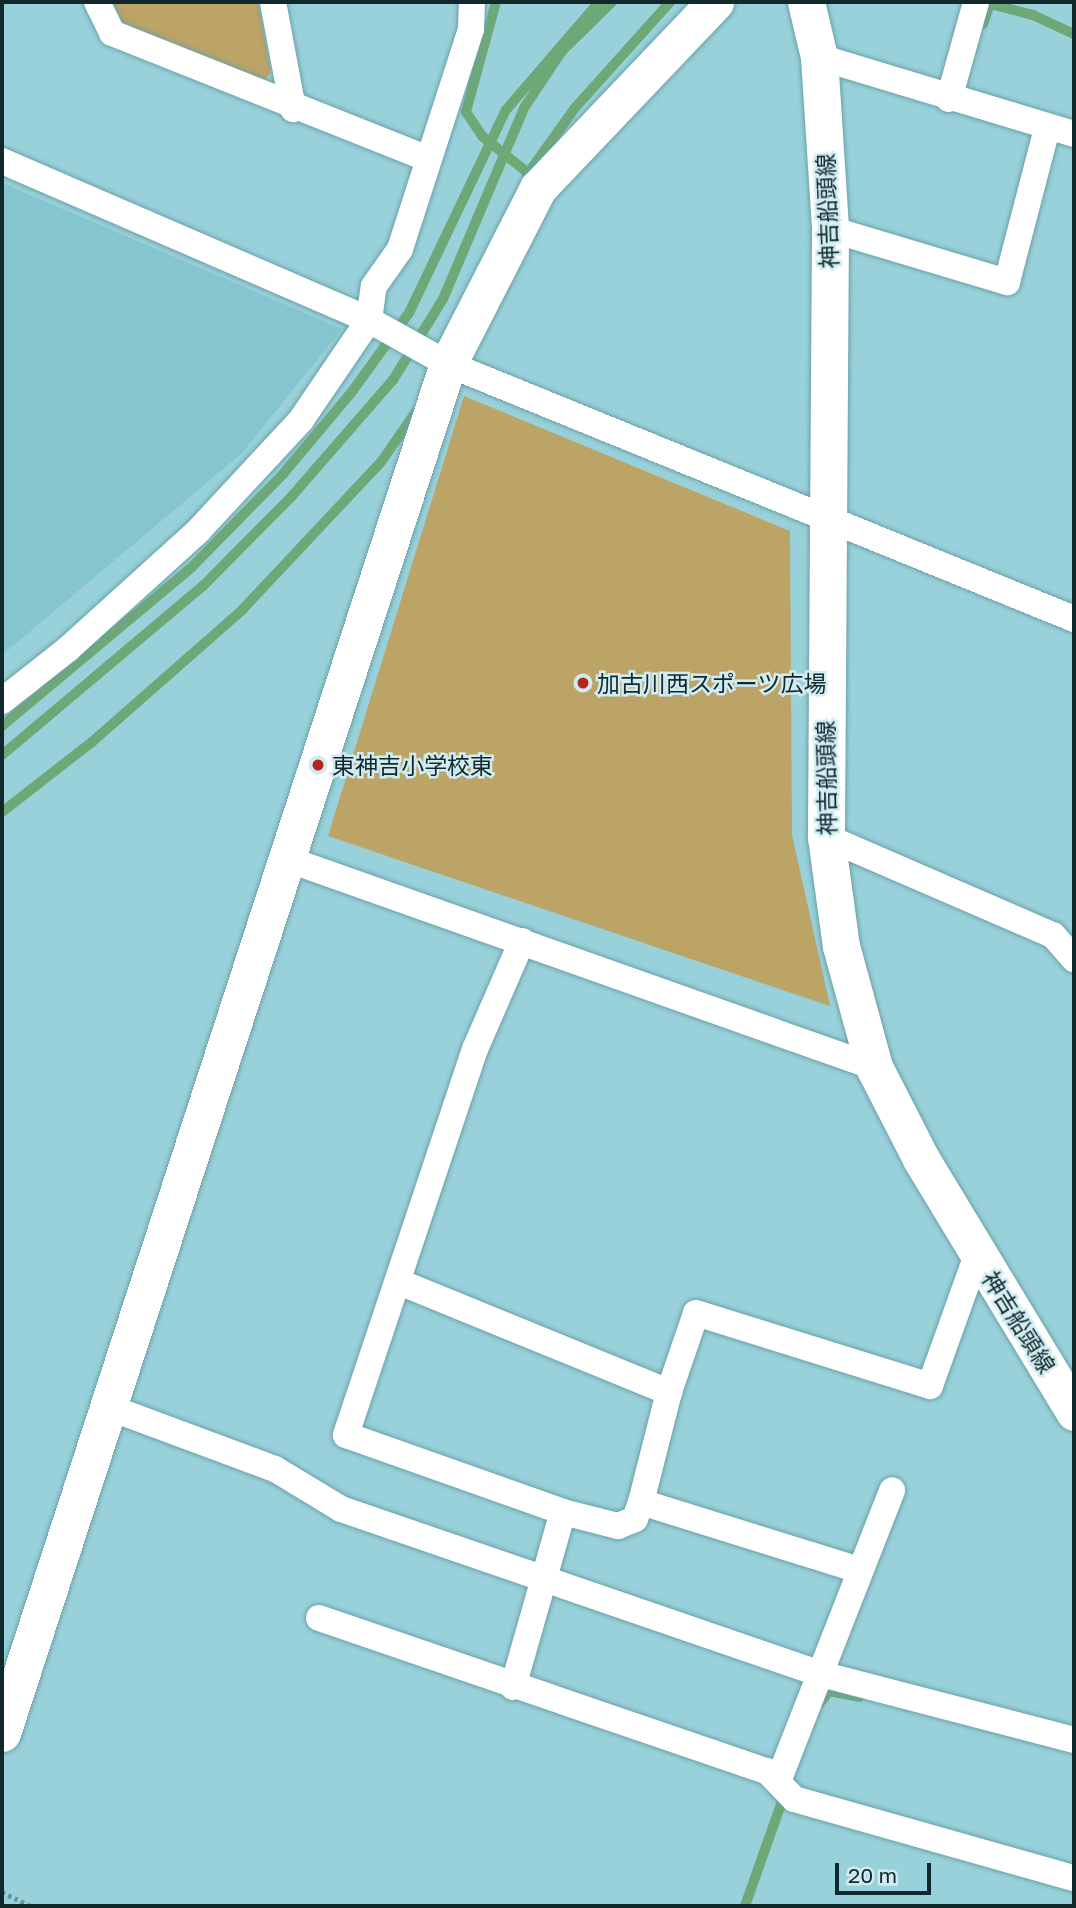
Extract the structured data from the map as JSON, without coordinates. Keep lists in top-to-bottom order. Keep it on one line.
{"streets":{"street":["神吉船頭線"]},"places":["加古川西スポーツ広場","東神吉小学校東"],"scale_bar":"20 m"}
